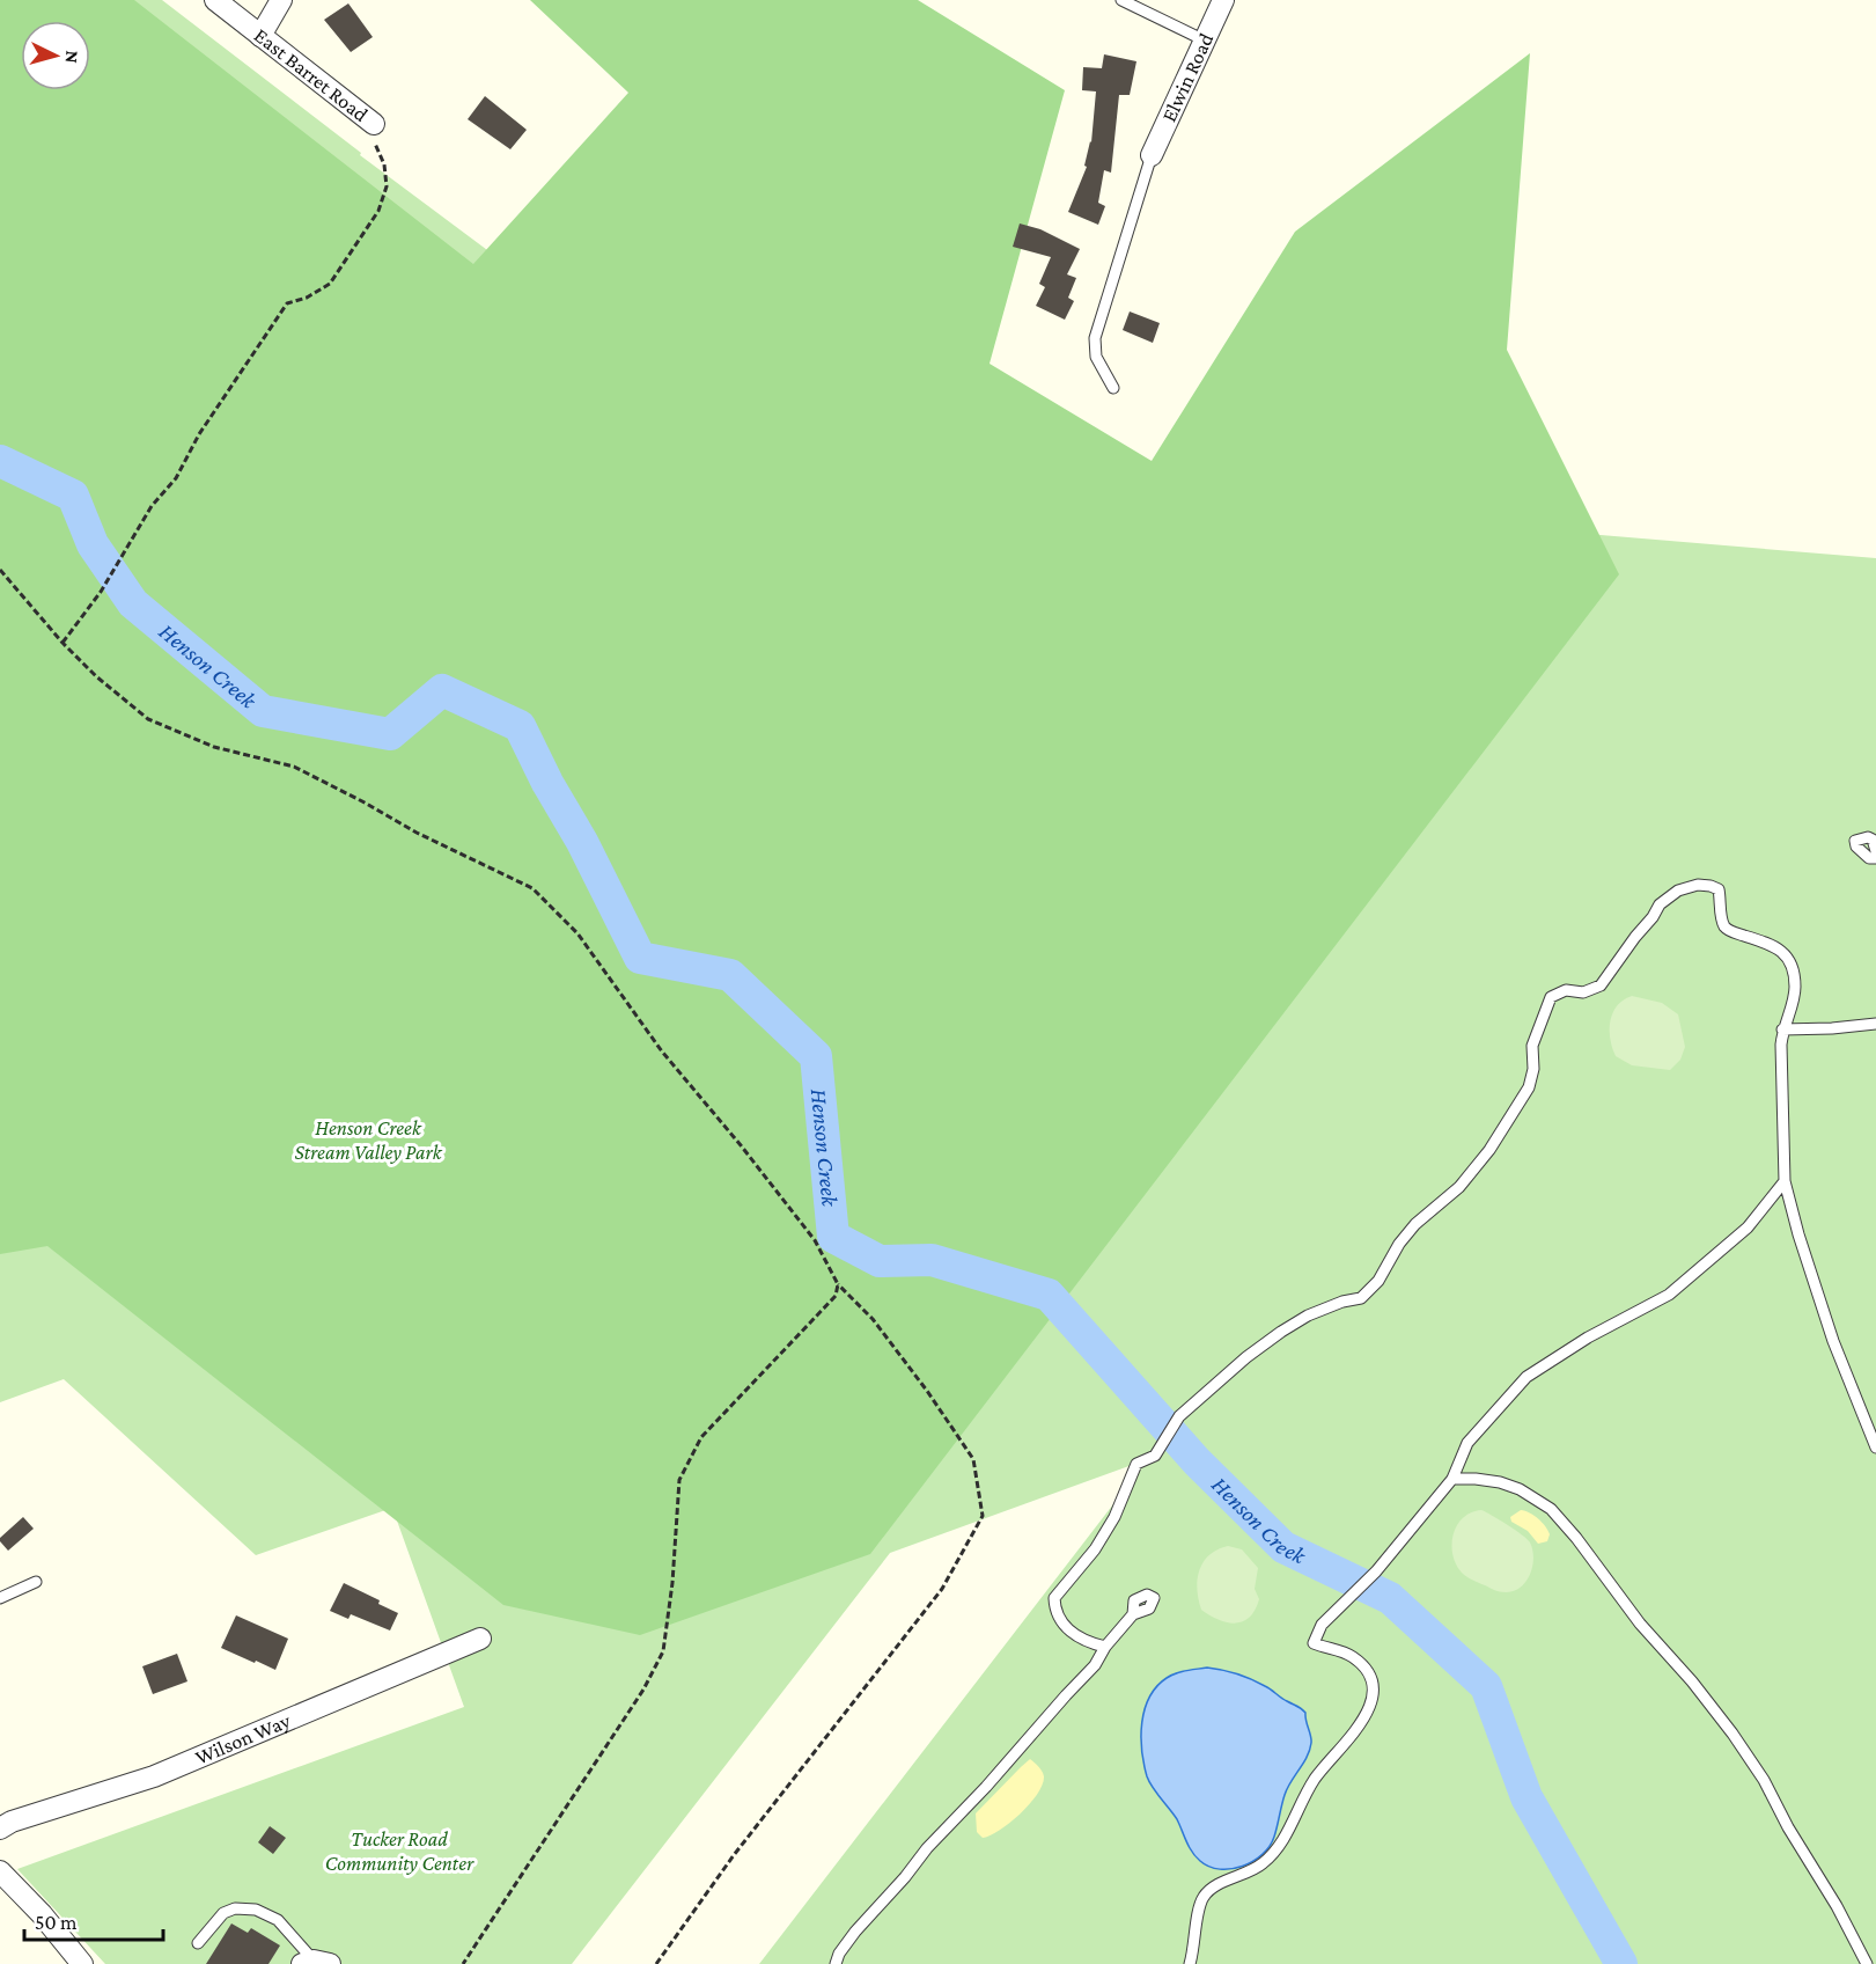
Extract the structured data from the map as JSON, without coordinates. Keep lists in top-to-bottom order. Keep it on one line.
{"streets":{"street":["East Barret Road","Elwin Road","Wilson Way"]},"water":["Henson Creek"],"parks":["Henson Creek Stream Valley Park","Tucker Road Community Center"],"scale_bar":"50 m","north":"right"}
